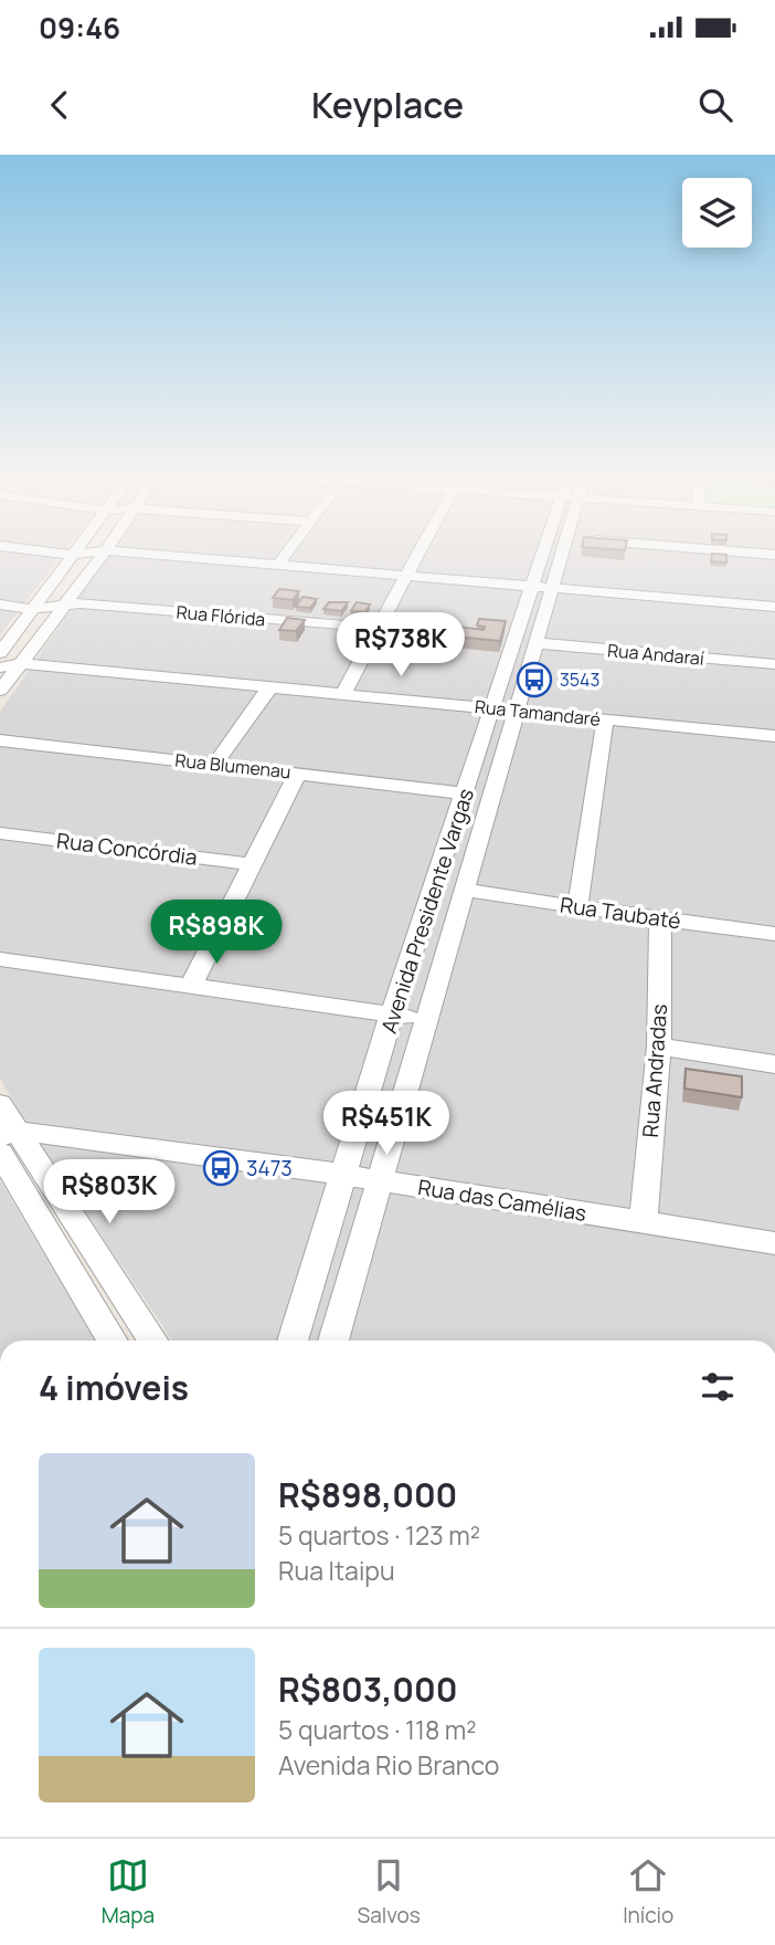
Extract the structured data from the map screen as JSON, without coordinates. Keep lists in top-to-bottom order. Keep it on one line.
{"streets":{"street":["Rua Flórida","Rua Andaraí","Rua Tamandaré","Rua Blumenau","Rua Concórdia","Avenida Presidente Vargas","Rua Taubaté","Rua Andradas","Rua das Camélias"]},"crossings":[["Rua Andaraí","Avenida Presidente Vargas"],["Rua Tamandaré","Avenida Presidente Vargas"],["Rua Blumenau","Avenida Presidente Vargas"],["Avenida Presidente Vargas","Rua Taubaté"],["Avenida Presidente Vargas","Rua das Camélias"],["Rua Taubaté","Rua Andradas"],["Rua Andradas","Rua das Camélias"]],"places":{"bus stop":["3543","3473"]},"page":{"status":"09:46","header":"Keyplace","price":["R$738K","R$898K","R$451K","R$803K"],"heading":"4 imóveis","list":[{"name":"R$898,000","note":"5 quartos · 123 m² · Rua Itaipu"},{"name":"R$803,000","note":"5 quartos · 118 m² · Avenida Rio Branco"}],"tabs":["Mapa","Salvos","Início"]}}
